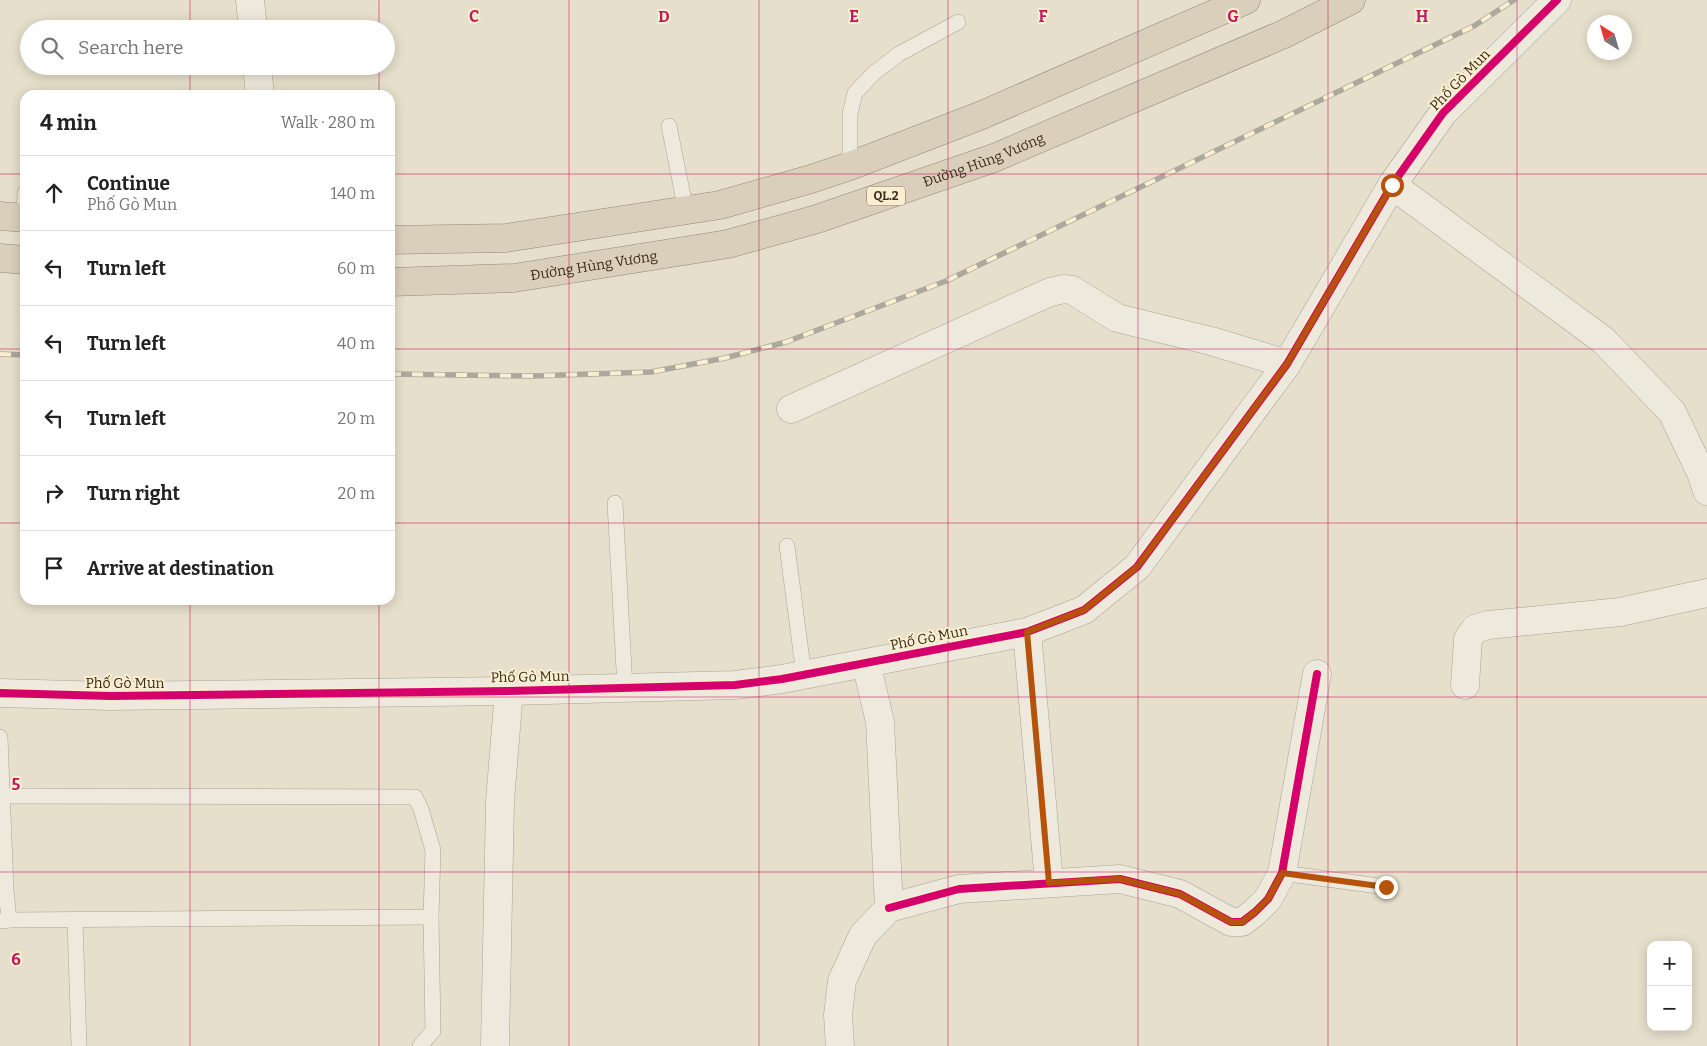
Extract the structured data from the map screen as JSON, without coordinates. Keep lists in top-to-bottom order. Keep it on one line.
{"streets":{"highway":["Đường Hùng Vương","QL.2"],"street":["Phố Gò Mun"]},"north":"top left","page":{"search":"Search here","heading":["4 min","Walk · 280 m"],"list":[["Continue","Phố Gò Mun","140 m"],["Turn left","60 m"],["Turn left","40 m"],["Turn left","20 m"],["Turn right","20 m"],"Arrive at destination"],"map_buttons":["+","−"]},"grid":{"columns":["C","D","E","F","G","H"],"rows":["5","6"]}}
